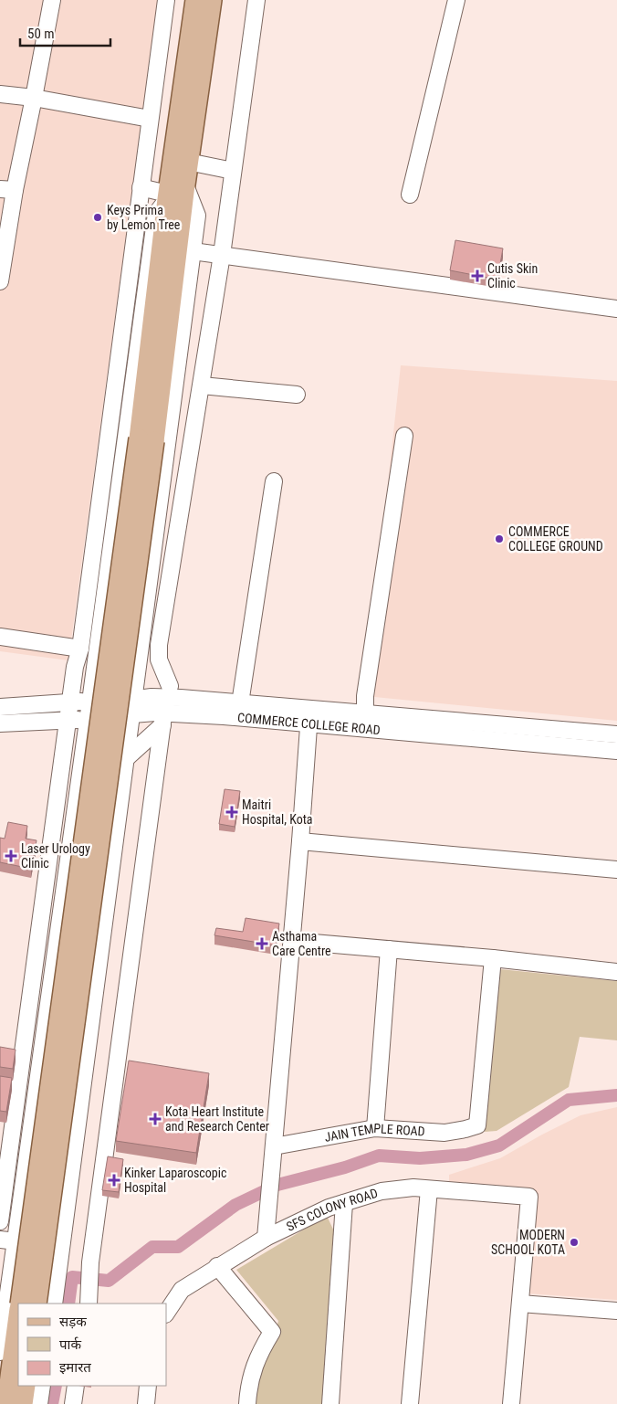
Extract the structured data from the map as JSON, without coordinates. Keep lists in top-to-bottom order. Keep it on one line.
{"streets":{"street":["COMMERCE COLLEGE ROAD","JAIN TEMPLE ROAD","SFS COLONY ROAD"]},"places":{"other":["Keys Prima by Lemon Tree","COMMERCE COLLEGE GROUND","MODERN SCHOOL KOTA"],"health":["Cutis Skin Clinic","Maitri Hospital, Kota","Laser Urology Clinic","Asthama Care Centre","Kota Heart Institute and Research Center","Kinker Laparoscopic Hospital"]},"legend":["सड़क","पार्क","इमारत"],"scale_bar":"50 m"}
